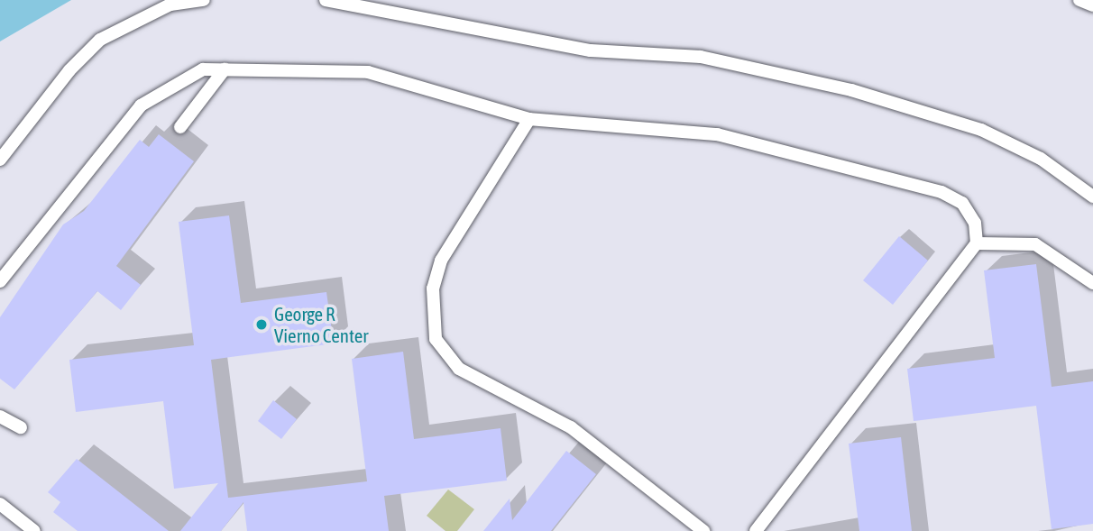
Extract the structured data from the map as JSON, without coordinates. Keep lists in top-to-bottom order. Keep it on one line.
{"places":["George R Vierno Center"]}
